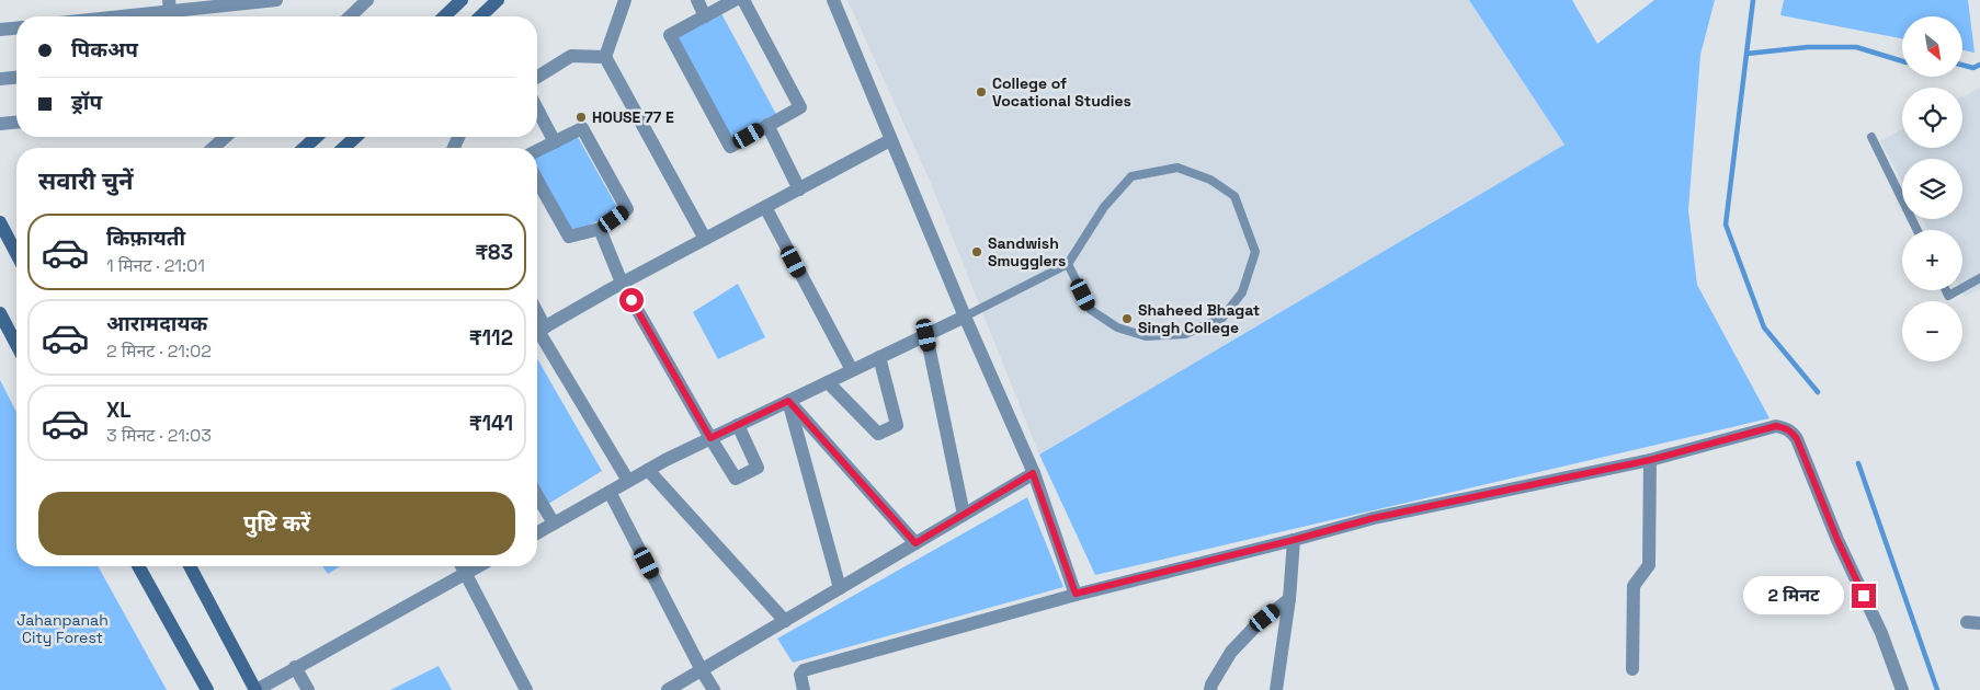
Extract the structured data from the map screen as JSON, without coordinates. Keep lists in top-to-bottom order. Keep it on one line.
{"parks":["Jahanpanah City Forest"],"places":["College of Vocational Studies","HOUSE 77 E","Sandwish Smugglers","Shaheed Bhagat Singh College"],"north":"bottom right","page":{"map_buttons":["+","−"],"banner":["पिकअप","ड्रॉप"],"heading":"सवारी चुनें","list":[{"name":"किफ़ायती","note":"1 मिनट · 21:01","value":"₹83"},{"name":"आरामदायक","note":"2 मिनट · 21:02","value":"₹112"},{"name":"XL","note":"3 मिनट · 21:03","value":"₹141"}],"buttons":"पुष्टि करें","bubble":"2 मिनट"}}
